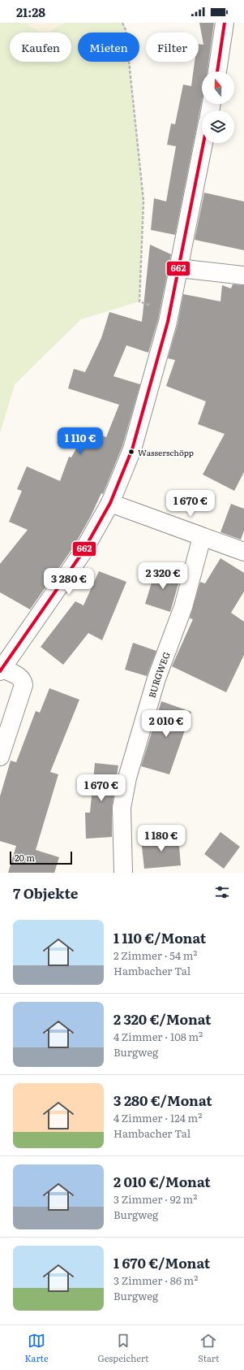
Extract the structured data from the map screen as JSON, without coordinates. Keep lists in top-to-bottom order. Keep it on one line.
{"streets":{"street":["BURGWEG"]},"places":["Wasserschöpp"],"lines":["transit line 662"],"scale_bar":"20 m","north":"top","page":{"status":"21:28","chip":["Kaufen","Mieten","Filter"],"price":["1 110 €","1 670 €","2 320 €","3 280 €","2 010 €","1 670 €","1 180 €"],"scale":"20 m","heading":"7 Objekte","list":[{"name":"1 110 €/Monat","note":"2 Zimmer · 54 m² · Hambacher Tal"},{"name":"2 320 €/Monat","note":"4 Zimmer · 108 m² · Burgweg"},{"name":"3 280 €/Monat","note":"4 Zimmer · 124 m² · Hambacher Tal"},{"name":"2 010 €/Monat","note":"3 Zimmer · 92 m² · Burgweg"},{"name":"1 670 €/Monat","note":"3 Zimmer · 86 m² · Burgweg"}],"tabs":["Karte","Gespeichert","Start"]}}
